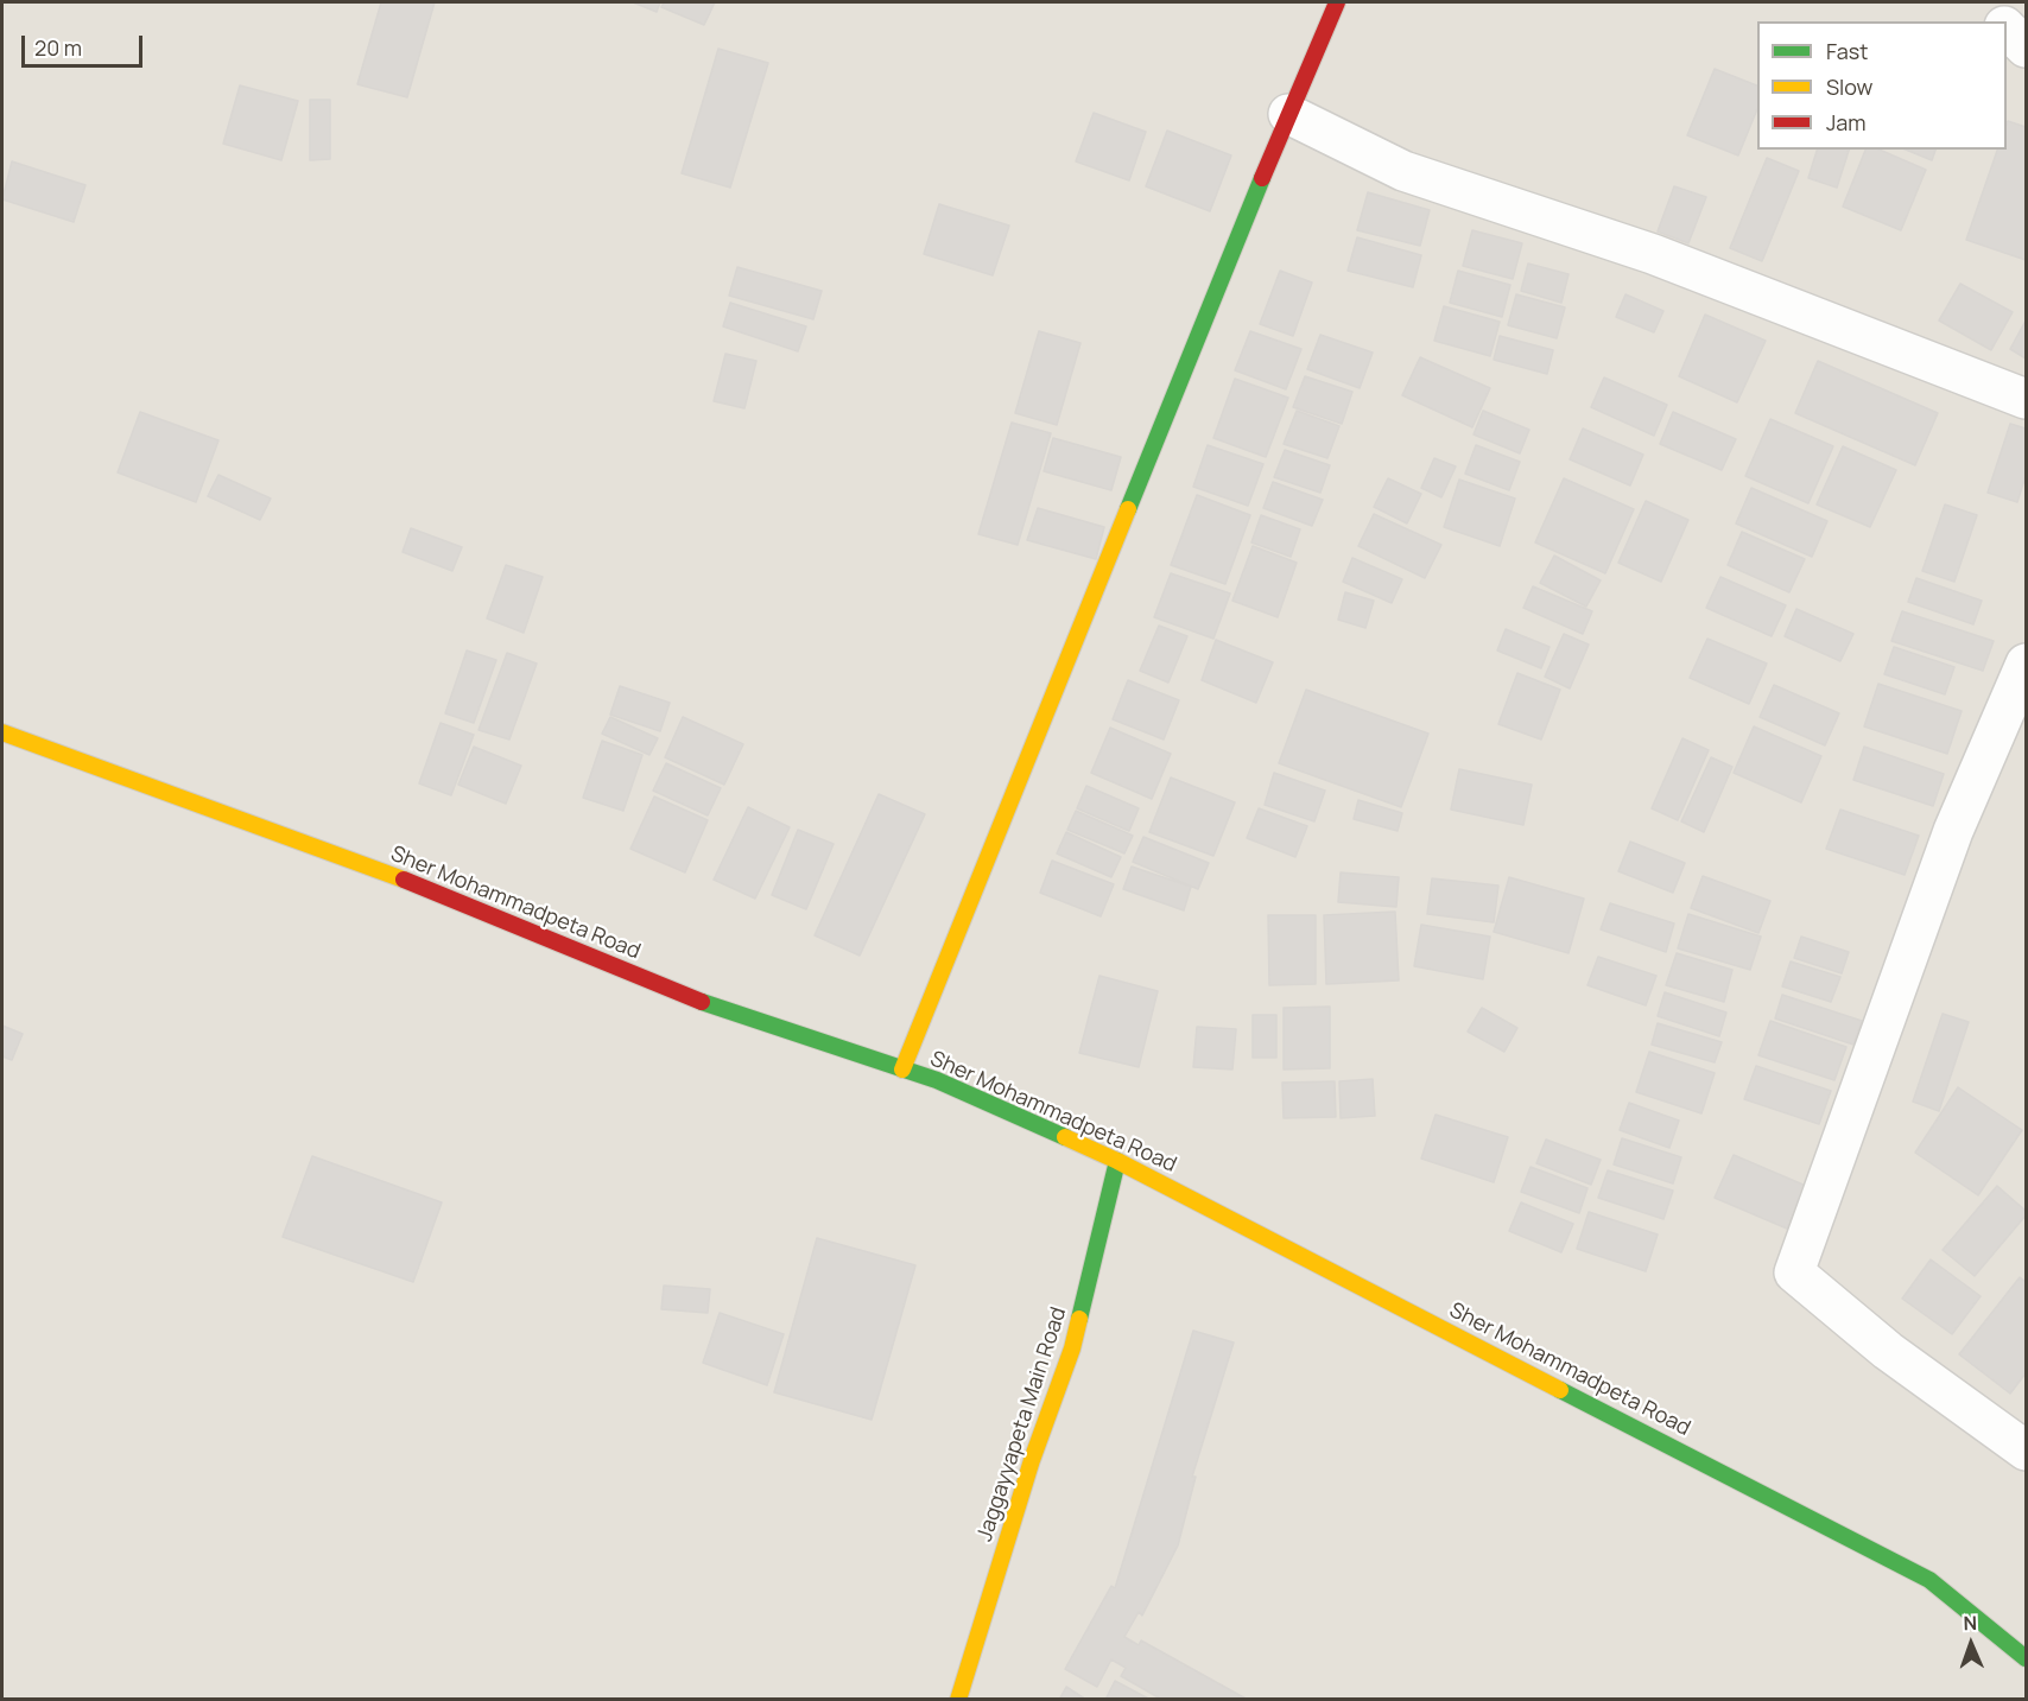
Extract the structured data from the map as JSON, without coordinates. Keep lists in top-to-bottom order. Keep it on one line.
{"streets":{"main road":["Sher Mohammadpeta Road","Jaggayyapeta Main Road"]},"crossings":[["Sher Mohammadpeta Road","Jaggayyapeta Main Road"]],"legend":["Fast","Slow","Jam"],"scale_bar":"20 m","north":"top"}
